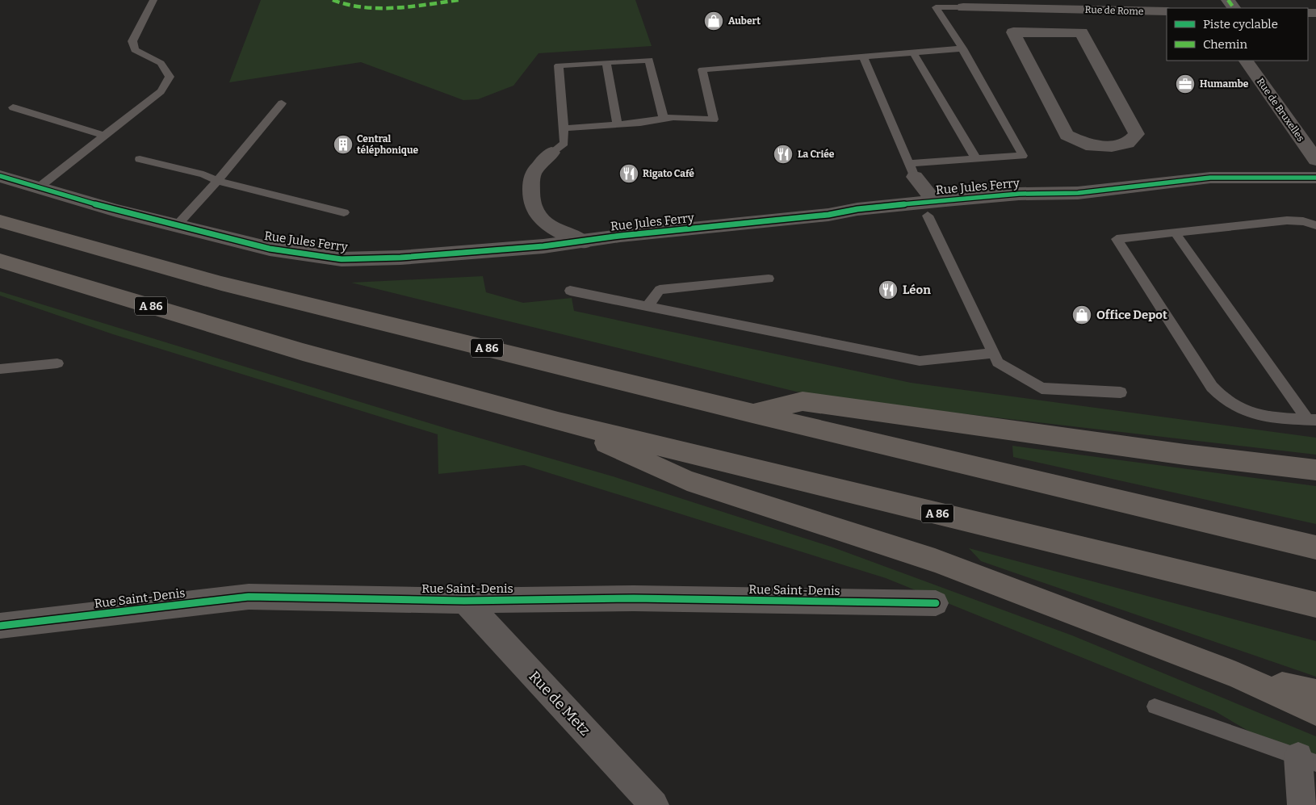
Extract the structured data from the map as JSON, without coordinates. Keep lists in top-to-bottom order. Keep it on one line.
{"streets":{"highway":["A 86"],"street":["Rue de Rome","Rue de Bruxelles","Rue Jules Ferry","Rue Saint-Denis","Rue de Metz"]},"crossings":[["Rue Saint-Denis","Rue de Metz"]],"places":{"shop":["Aubert","Office Depot"],"office":["Humambe"],"building":["Central téléphonique"],"restaurant":["La Criée","Rigato Café","Léon"]},"legend":["Piste cyclable","Chemin"]}
